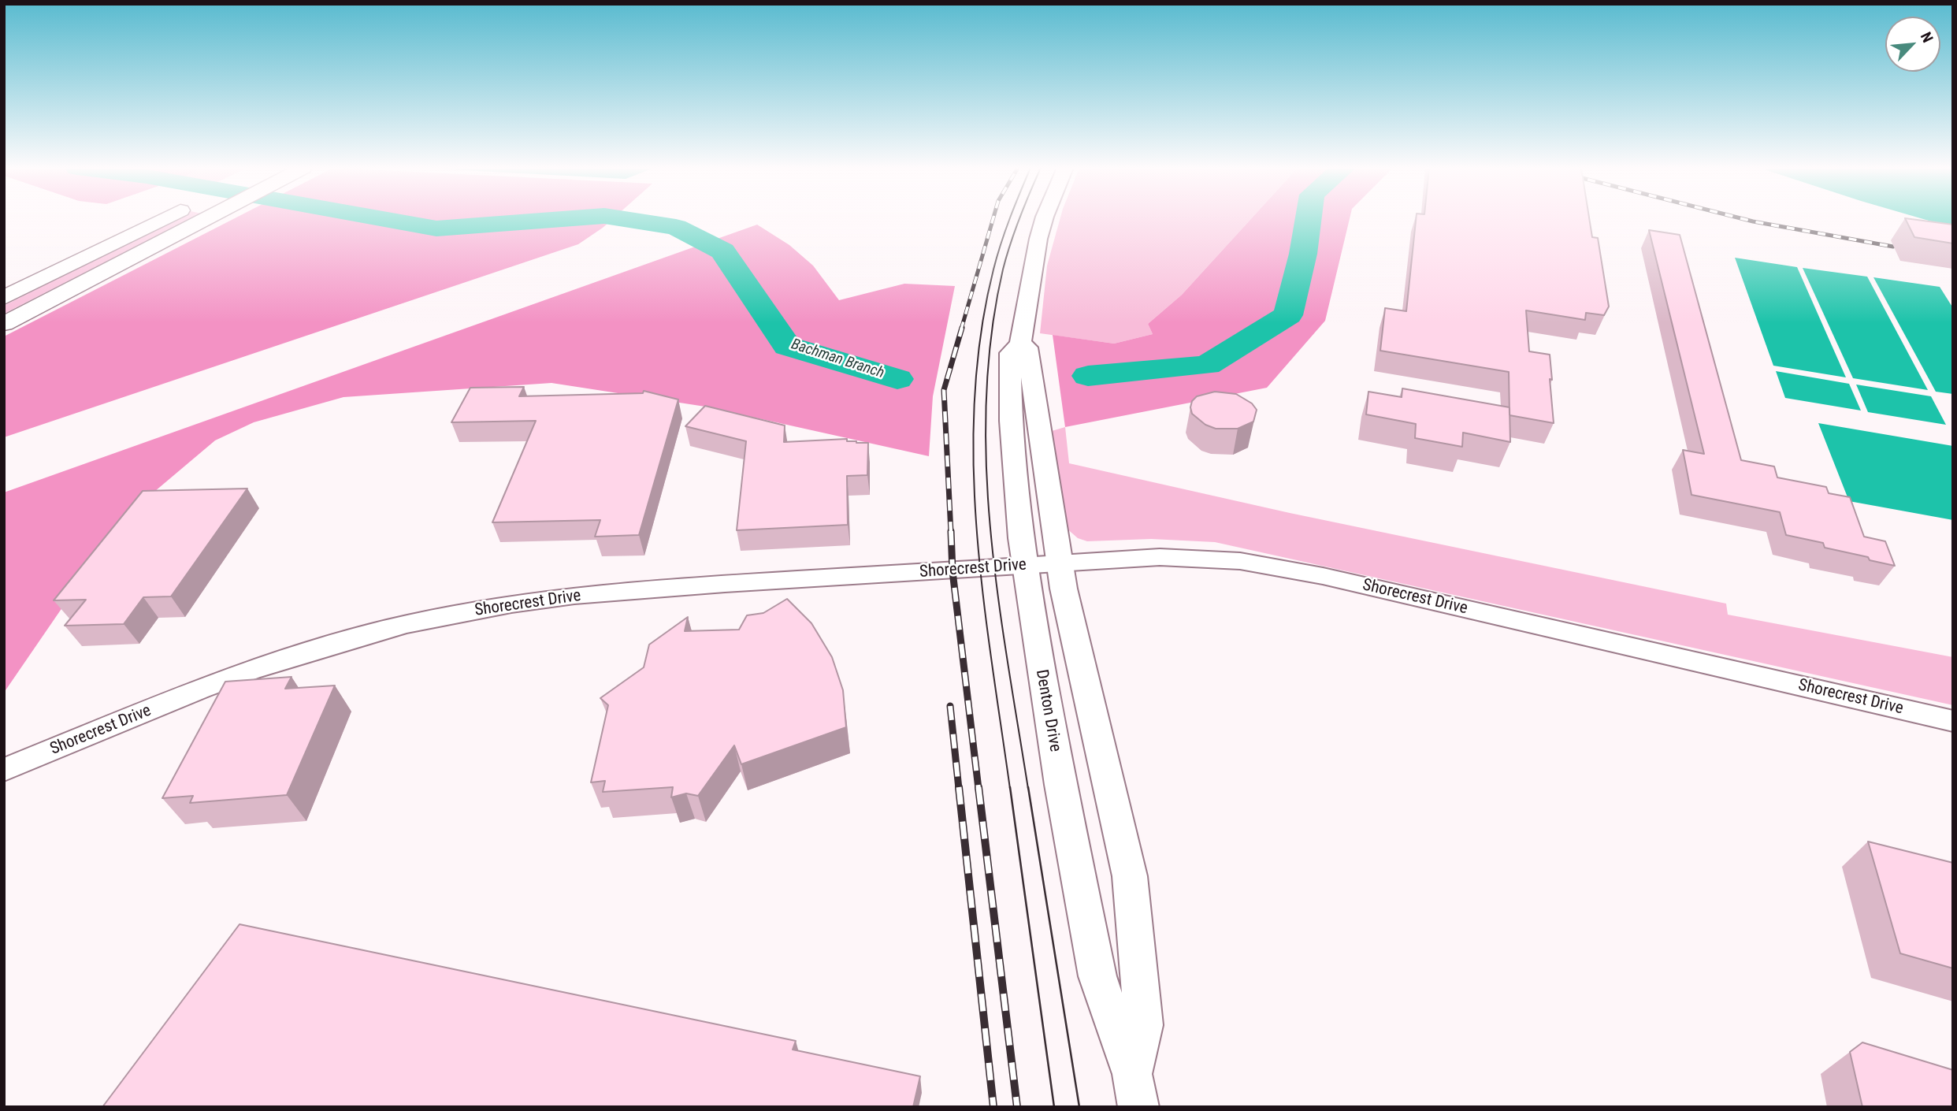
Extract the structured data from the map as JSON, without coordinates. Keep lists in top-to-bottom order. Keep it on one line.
{"streets":{"main road":["Denton Drive"],"street":["Shorecrest Drive"]},"crossings":[["Shorecrest Drive","Denton Drive"]],"water":["Bachman Branch"],"north":"top right"}
